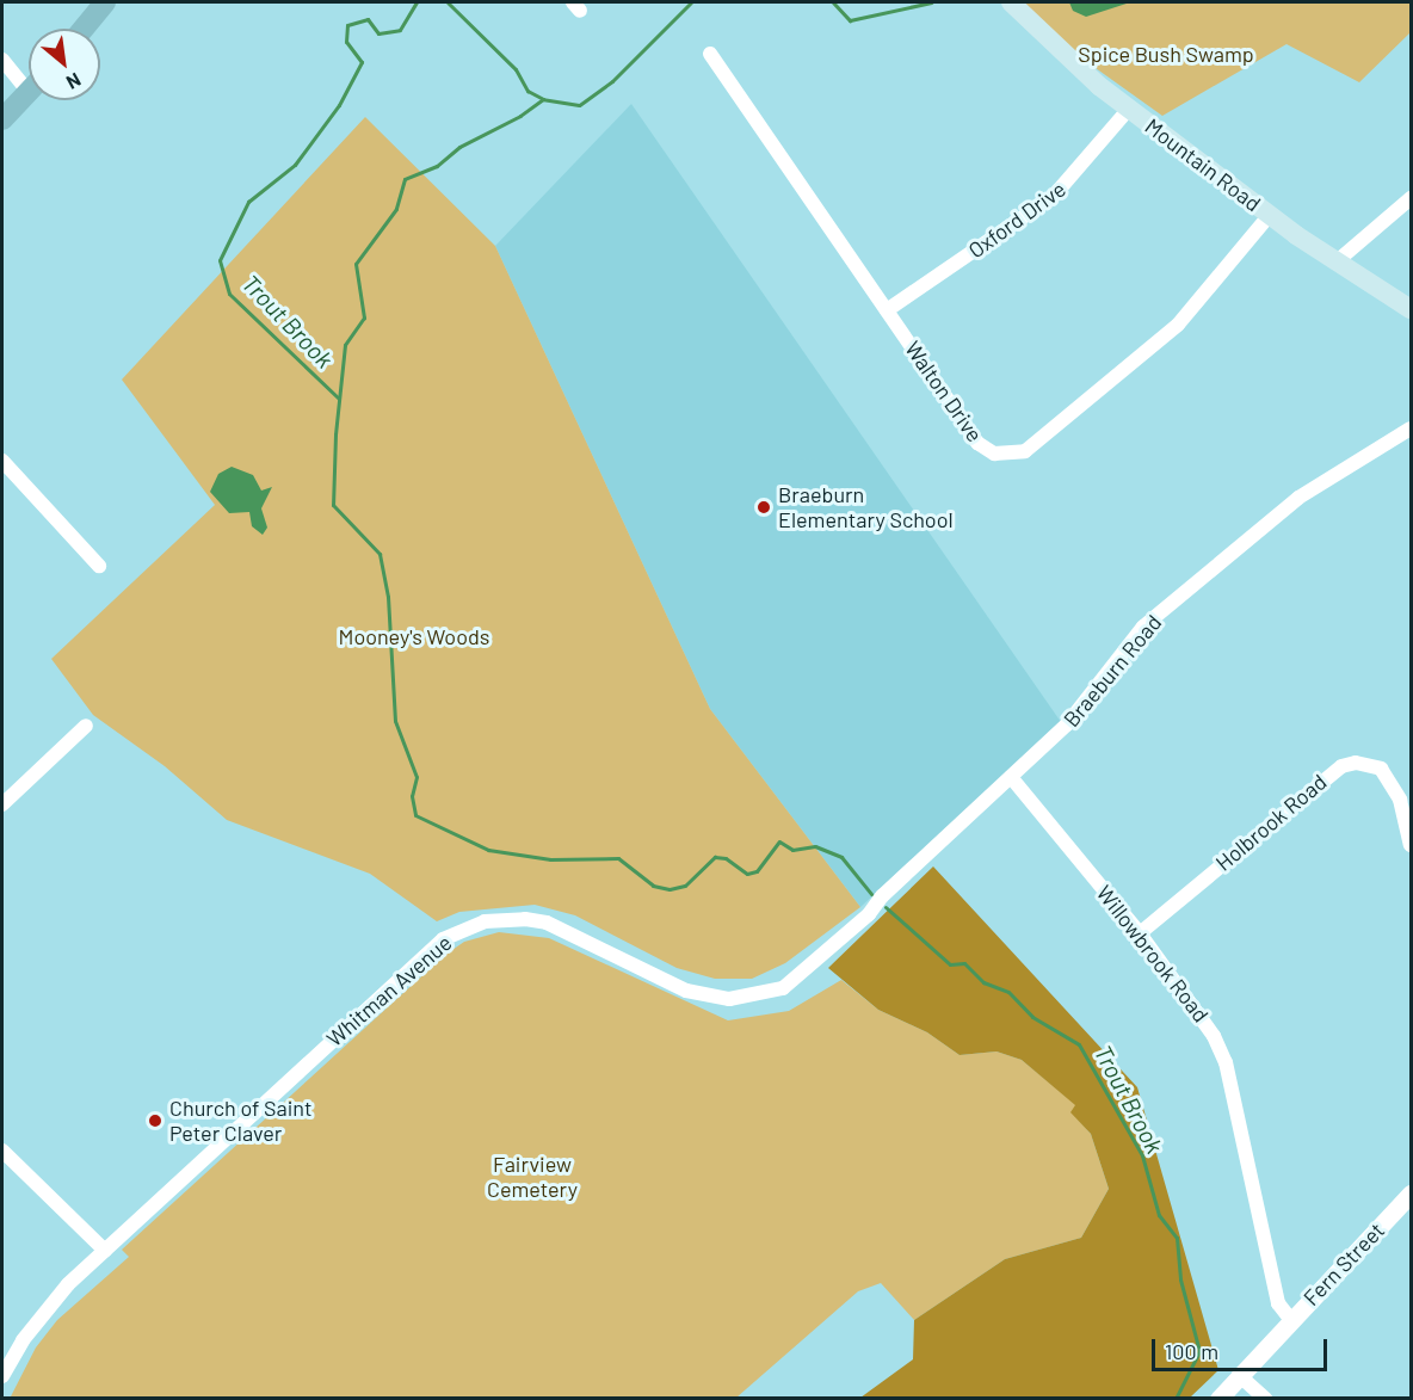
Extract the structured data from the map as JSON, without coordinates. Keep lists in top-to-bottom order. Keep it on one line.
{"streets":{"main road":["Mountain Road"],"street":["Oxford Drive","Walton Drive","Braeburn Road","Holbrook Road","Willowbrook Road","Whitman Avenue","Fern Street"]},"crossings":[["Mountain Road","Oxford Drive"],["Mountain Road","Walton Drive"],["Oxford Drive","Walton Drive"],["Braeburn Road","Willowbrook Road"],["Braeburn Road","Whitman Avenue"],["Holbrook Road","Willowbrook Road"],["Willowbrook Road","Fern Street"]],"water":["Trout Brook"],"parks":["Spice Bush Swamp","Mooney's Woods","Fairview Cemetery"],"places":["Braeburn Elementary School","Church of Saint Peter Claver"],"scale_bar":"100 m","north":"bottom right"}
